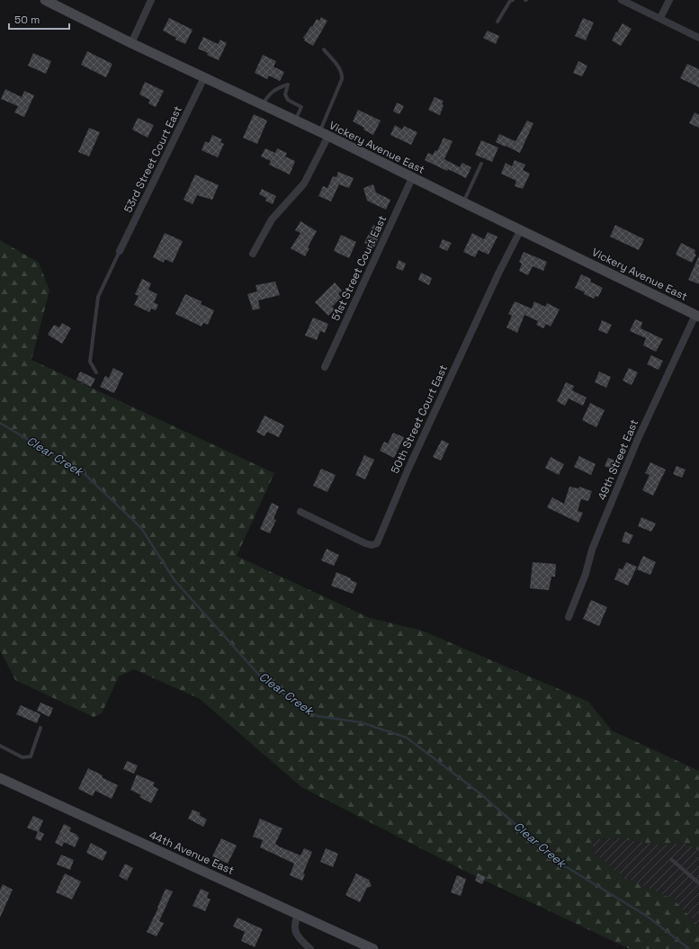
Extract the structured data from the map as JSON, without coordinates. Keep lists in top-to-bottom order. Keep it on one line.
{"streets":{"street":["Vickery Avenue East","53rd Street Court East","51st Street Court East","50th Street Court East","49th Street East","44th Avenue East"]},"crossings":[["Vickery Avenue East","53rd Street Court East"],["Vickery Avenue East","51st Street Court East"],["Vickery Avenue East","50th Street Court East"],["Vickery Avenue East","49th Street East"]],"water":["Clear Creek"],"scale_bar":"50 m"}
